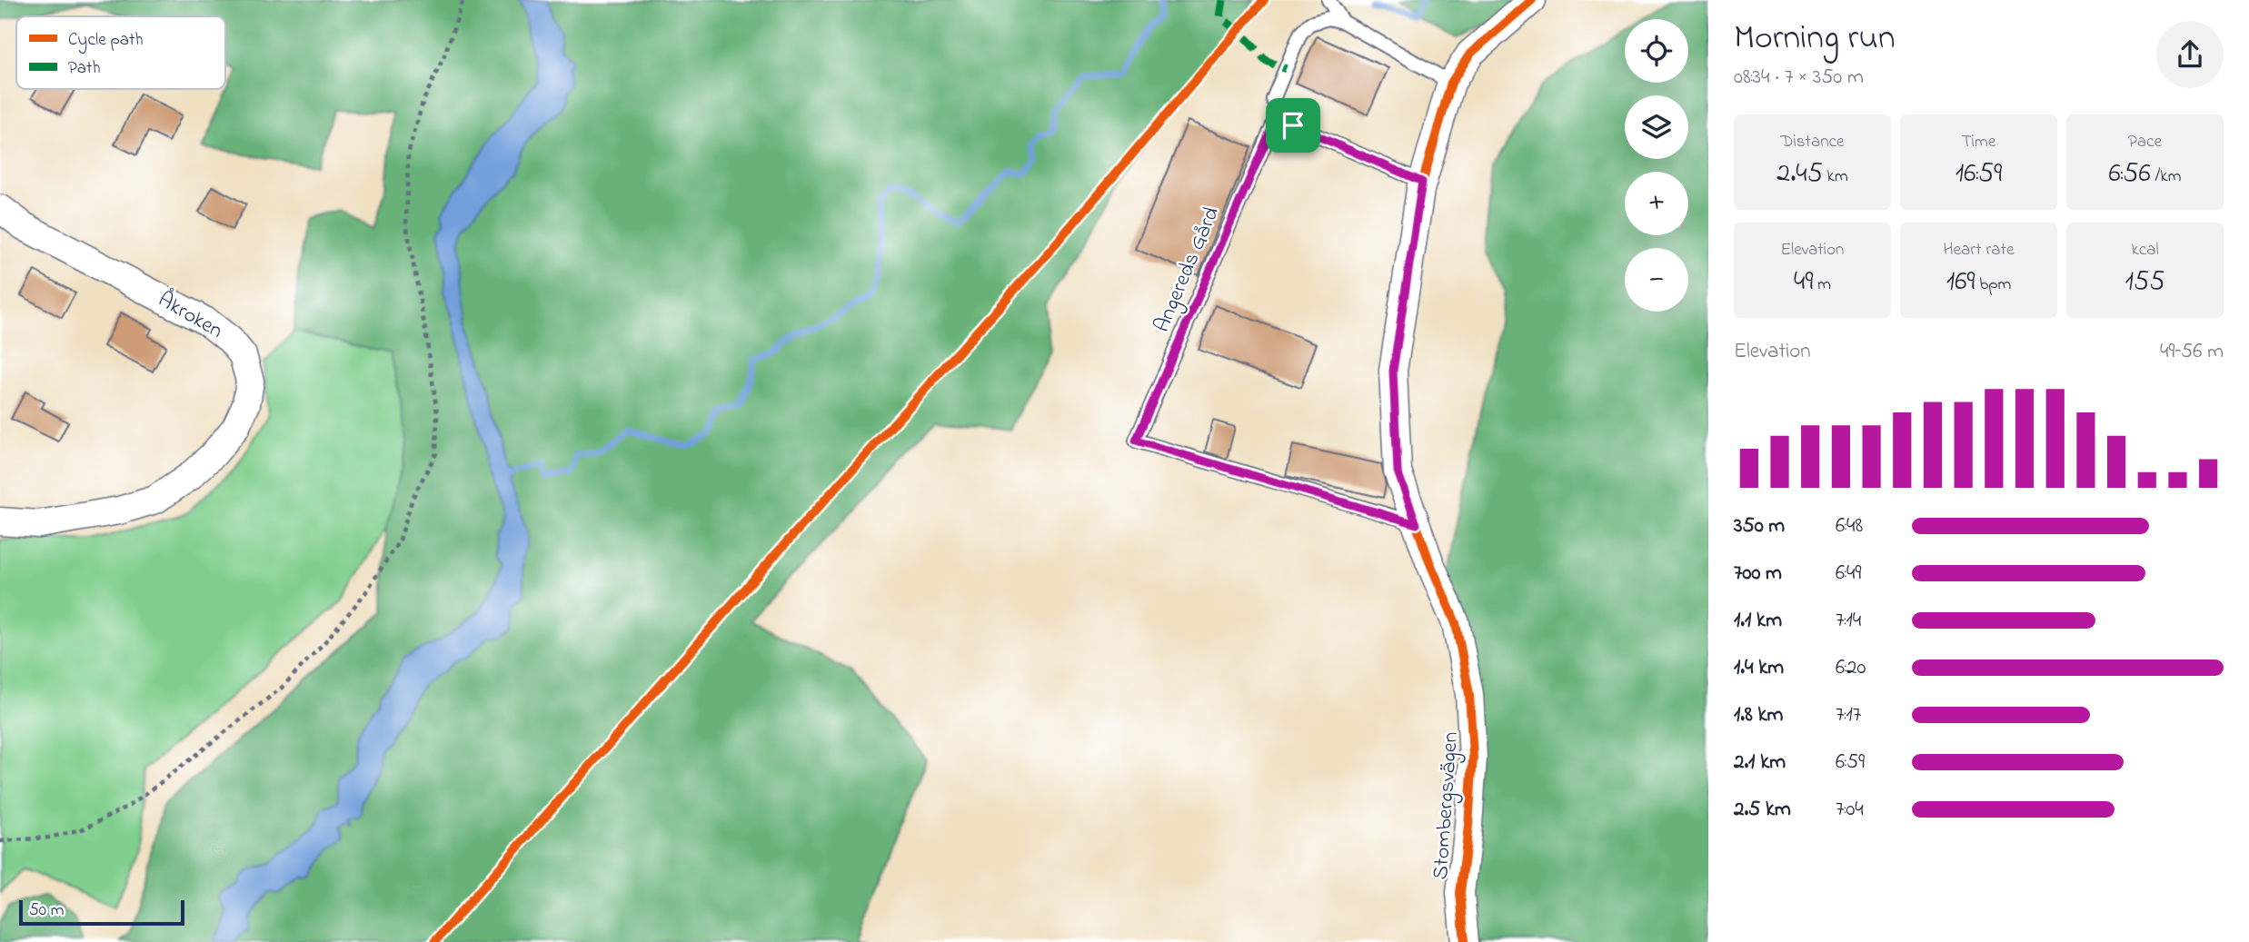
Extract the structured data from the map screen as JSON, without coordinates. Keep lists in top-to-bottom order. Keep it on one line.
{"streets":{"street":["Åkroken","Stombergsvägen"],"lane":["Angereds Gård"]},"crossings":[["Angereds Gård","Stombergsvägen"]],"legend":["Cycle path","Path"],"scale_bar":"50 m","page":{"heading":["Morning run","08:34 · 7 × 350 m"],"map_buttons":["+","−"],"stats":[["Distance","2.45 km"],["Time","16:59"],["Pace","6:56 /km"],["Elevation","49 m"],["Heart rate","169 bpm"],["kcal","155"]],"chart":["Elevation","49–56 m"],"list":[{"name":"350 m","note":"6:48"},{"name":"700 m","note":"6:49"},{"name":"1.1 km","note":"7:14"},{"name":"1.4 km","note":"6:20"},{"name":"1.8 km","note":"7:17"},{"name":"2.1 km","note":"6:59"},{"name":"2.5 km","note":"7:04"}],"scale":"50 m"}}
